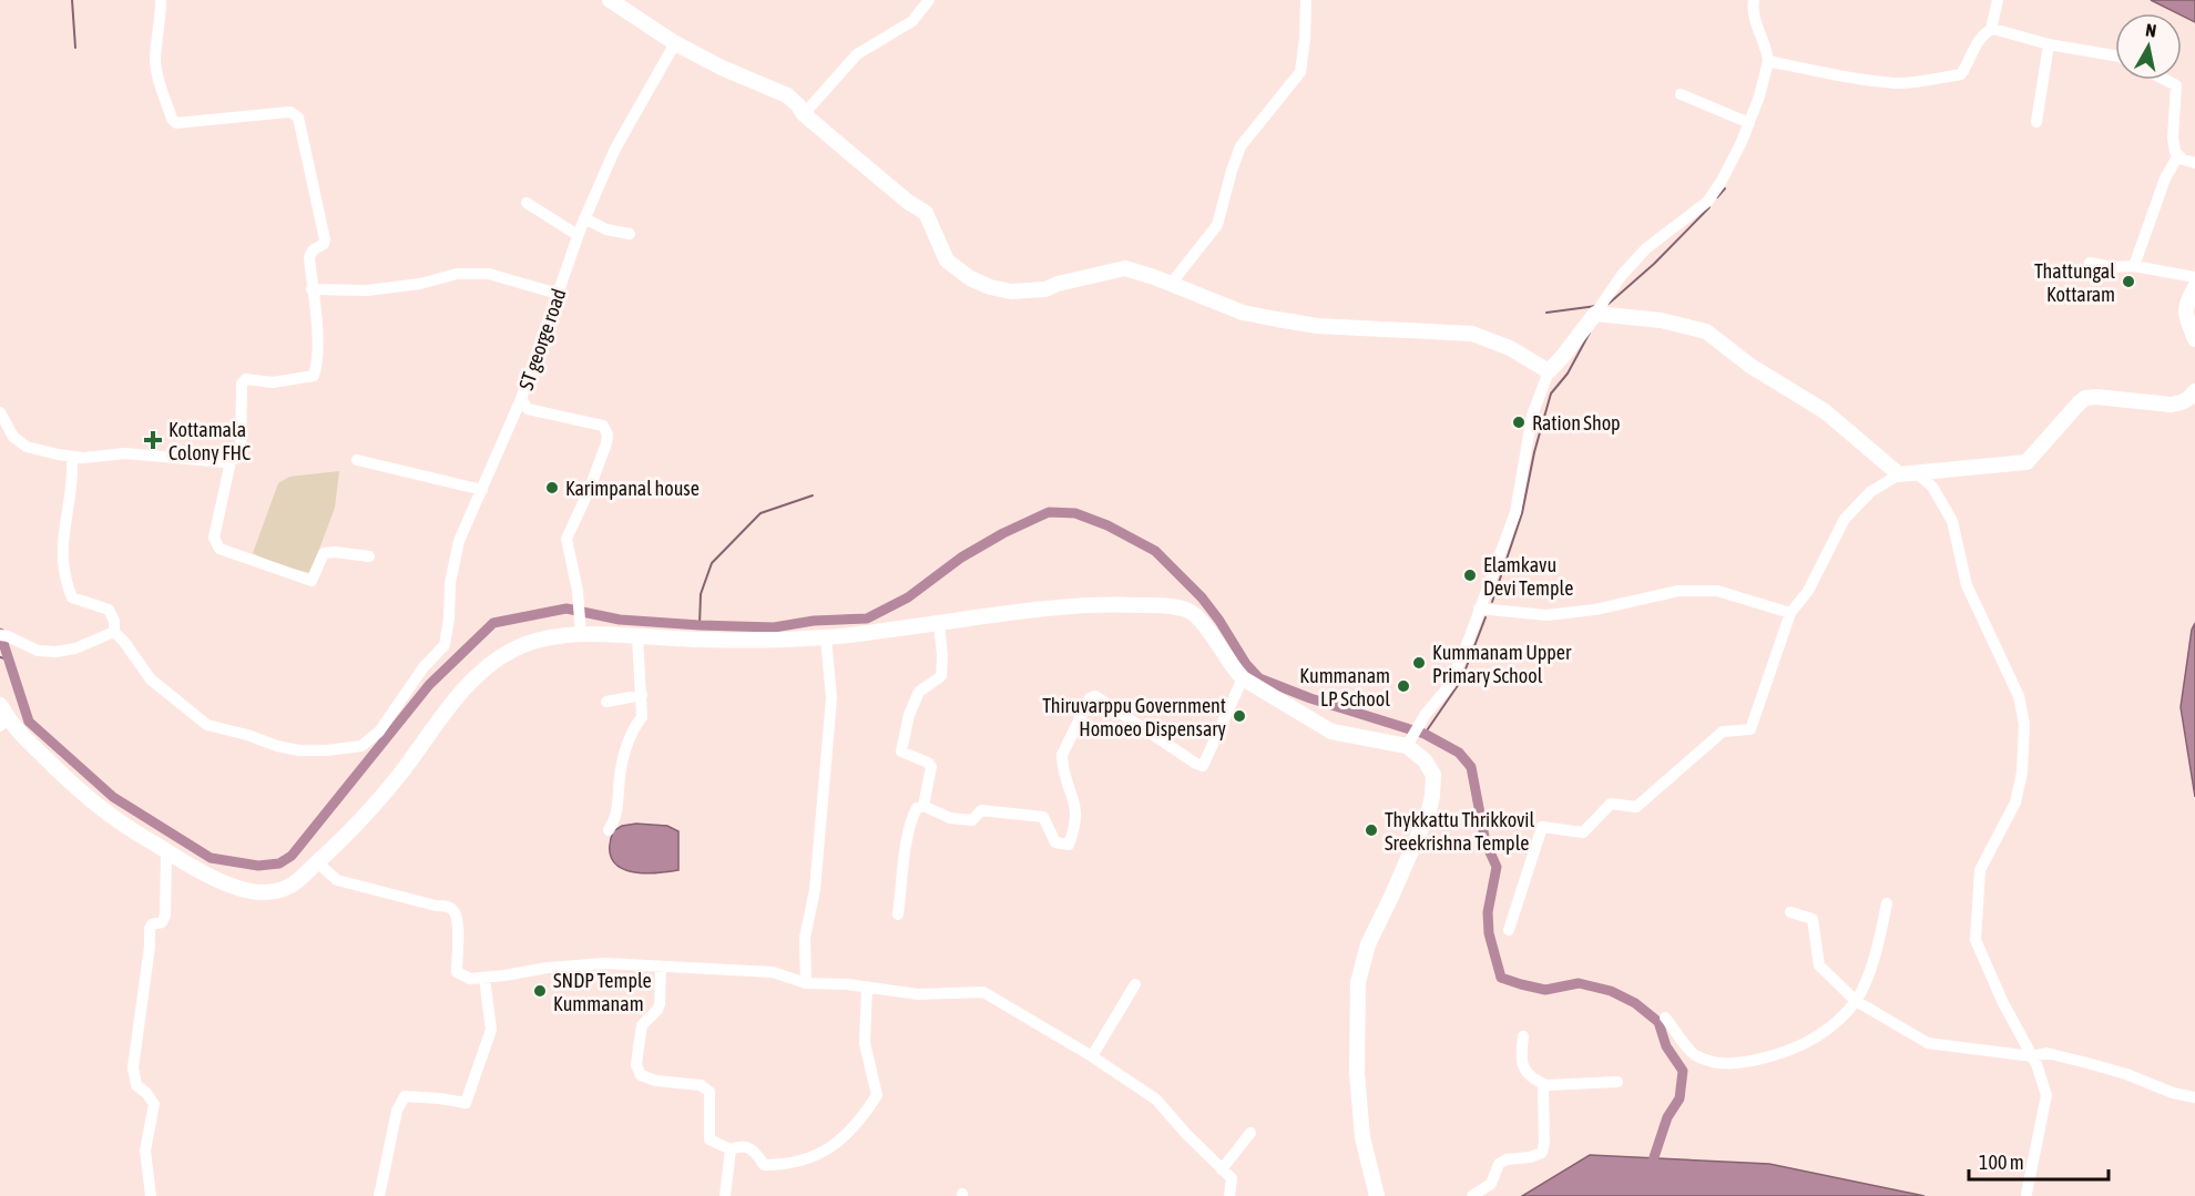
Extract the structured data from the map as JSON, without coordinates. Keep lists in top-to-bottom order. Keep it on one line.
{"streets":{"street":["ST george road"]},"places":{"other":["Thattungal Kottaram","Ration Shop","Karimpanal house","Elamkavu Devi Temple","Kummanam Upper Primary School","Kummanam LP School","Thiruvarppu Government Homoeo Dispensary","Thykkattu Thrikkovil Sreekrishna Temple","SNDP Temple Kummanam"],"health":["Kottamala Colony FHC"]},"scale_bar":"100 m","north":"top"}
